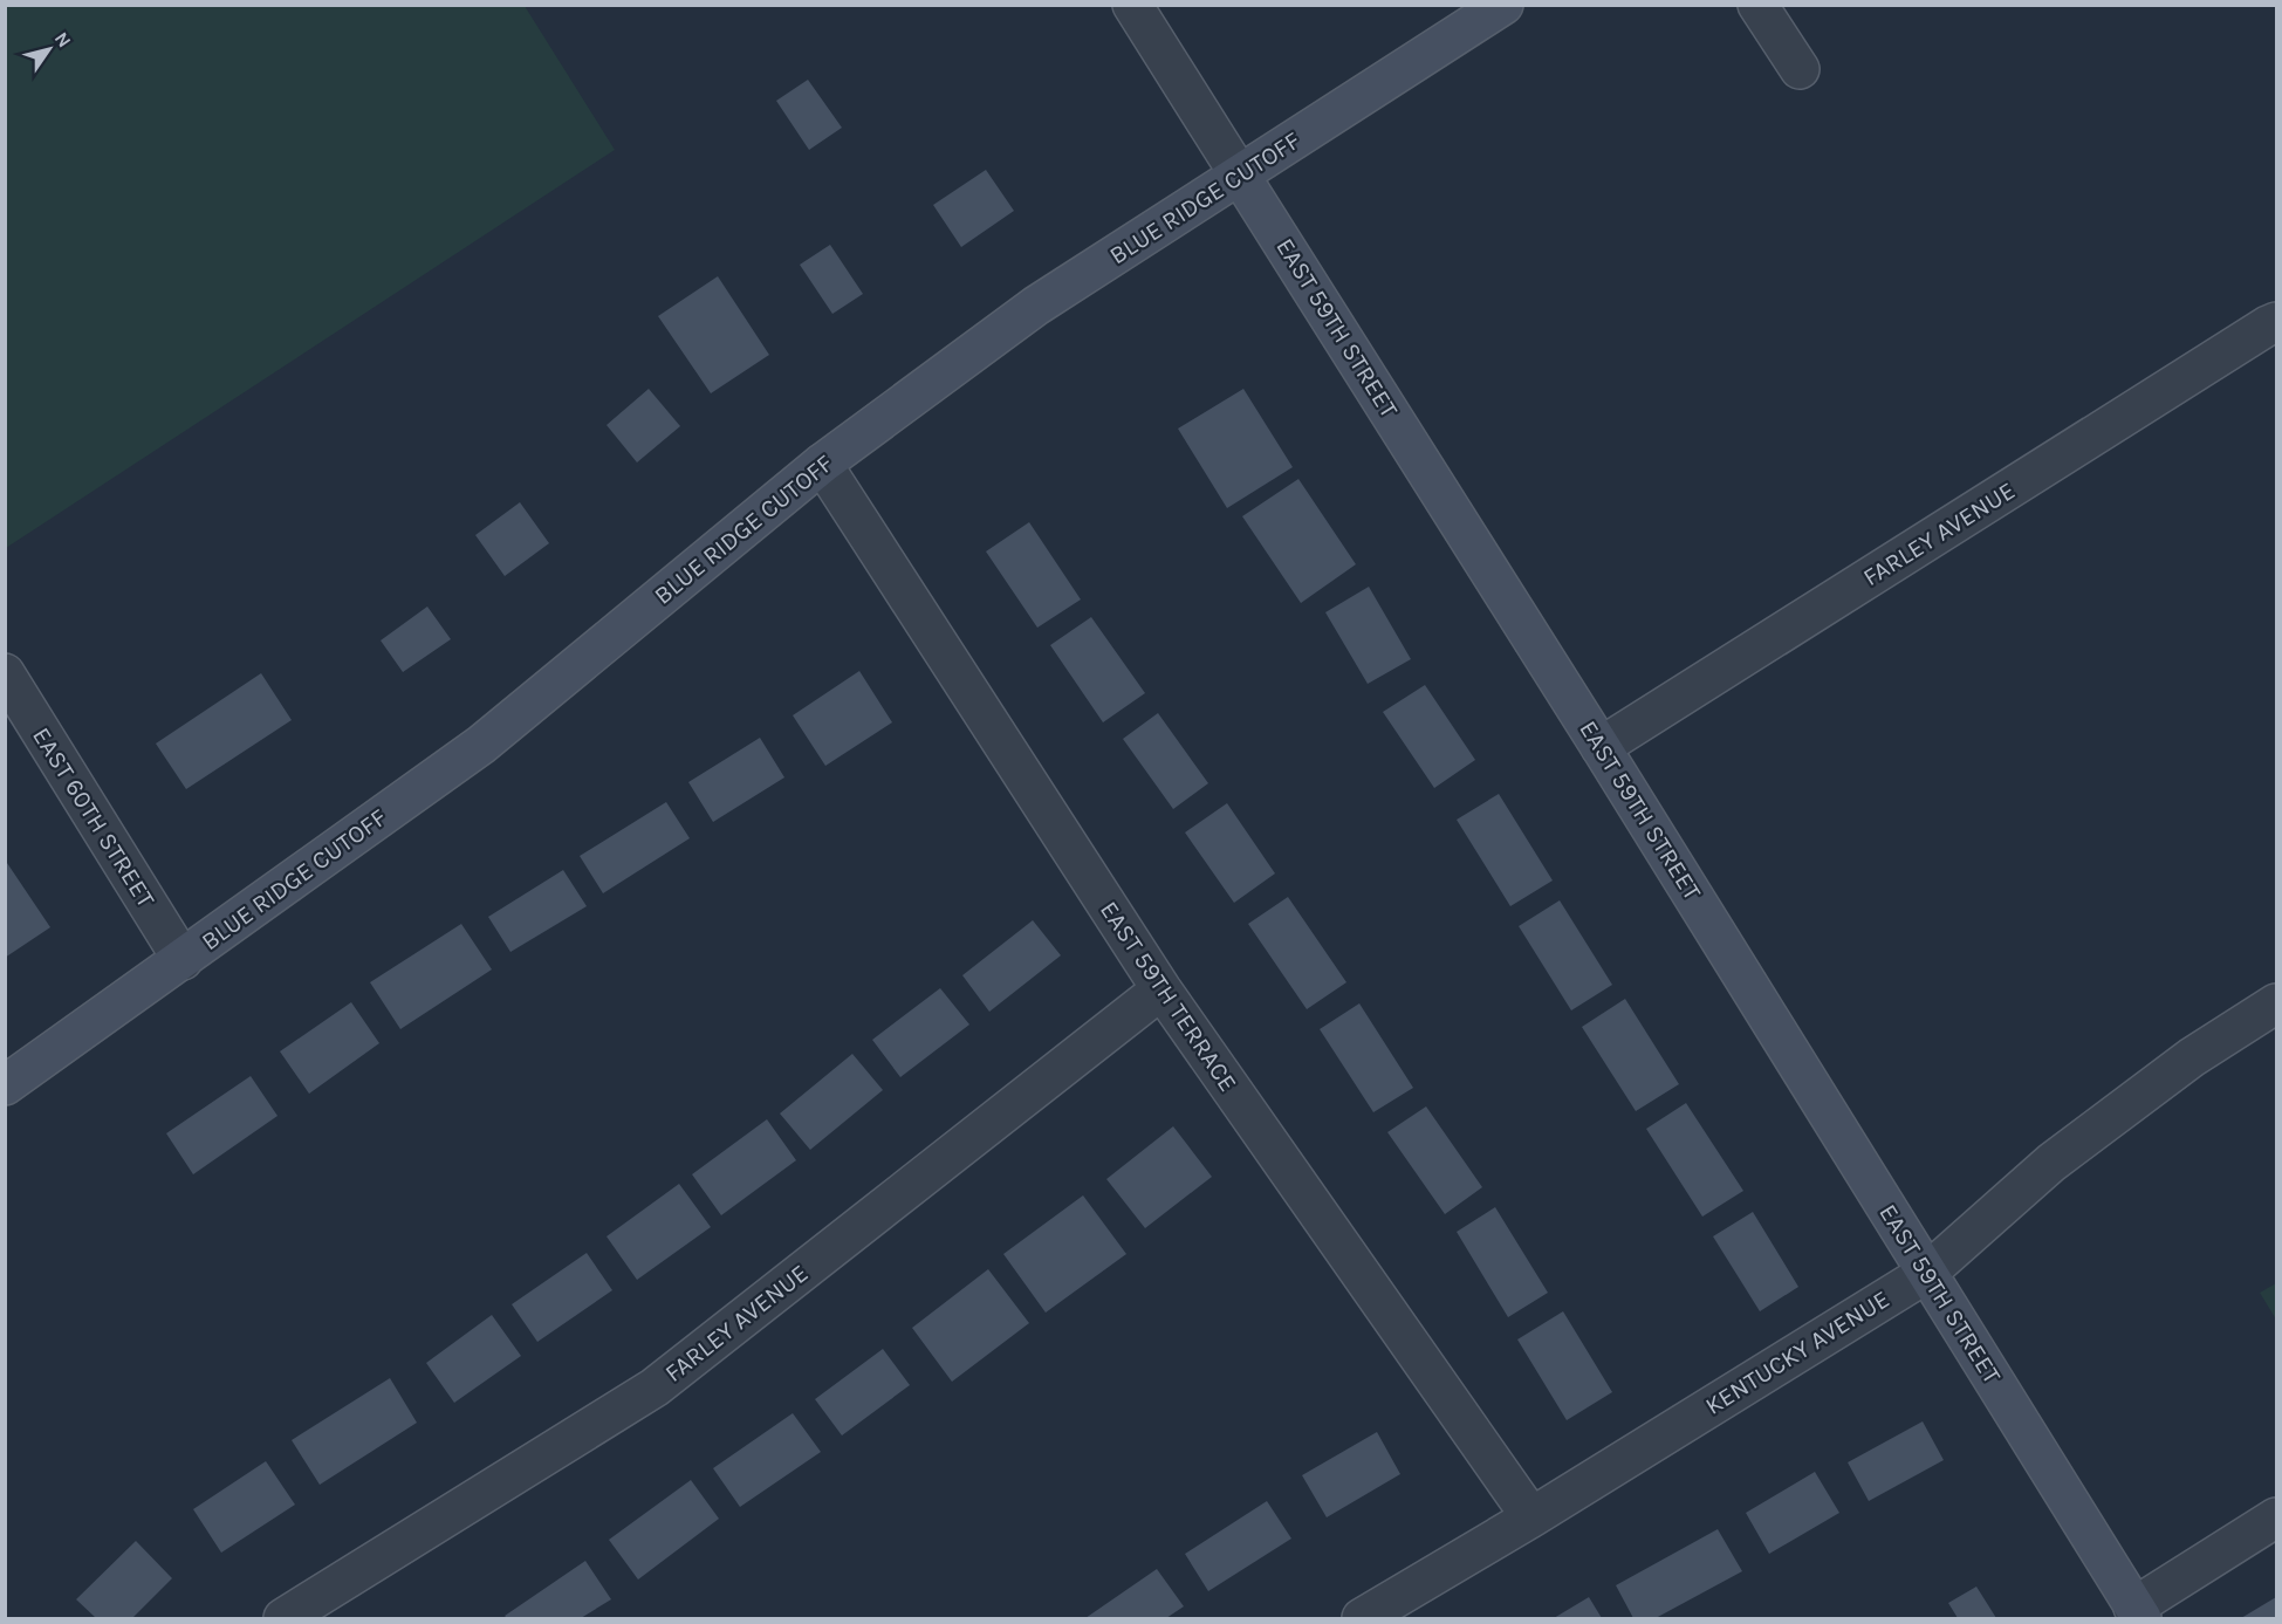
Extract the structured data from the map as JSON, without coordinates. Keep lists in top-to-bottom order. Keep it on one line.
{"streets":{"main road":["BLUE RIDGE CUTOFF","EAST 59TH STREET"],"street":["FARLEY AVENUE","EAST 60TH STREET","EAST 59TH TERRACE","KENTUCKY AVENUE"]},"crossings":[["BLUE RIDGE CUTOFF","EAST 59TH STREET"],["BLUE RIDGE CUTOFF","EAST 60TH STREET"],["BLUE RIDGE CUTOFF","EAST 59TH TERRACE"],["EAST 59TH STREET","FARLEY AVENUE"],["EAST 59TH STREET","KENTUCKY AVENUE"],["FARLEY AVENUE","EAST 59TH TERRACE"],["EAST 59TH TERRACE","KENTUCKY AVENUE"]],"north":"top right"}
